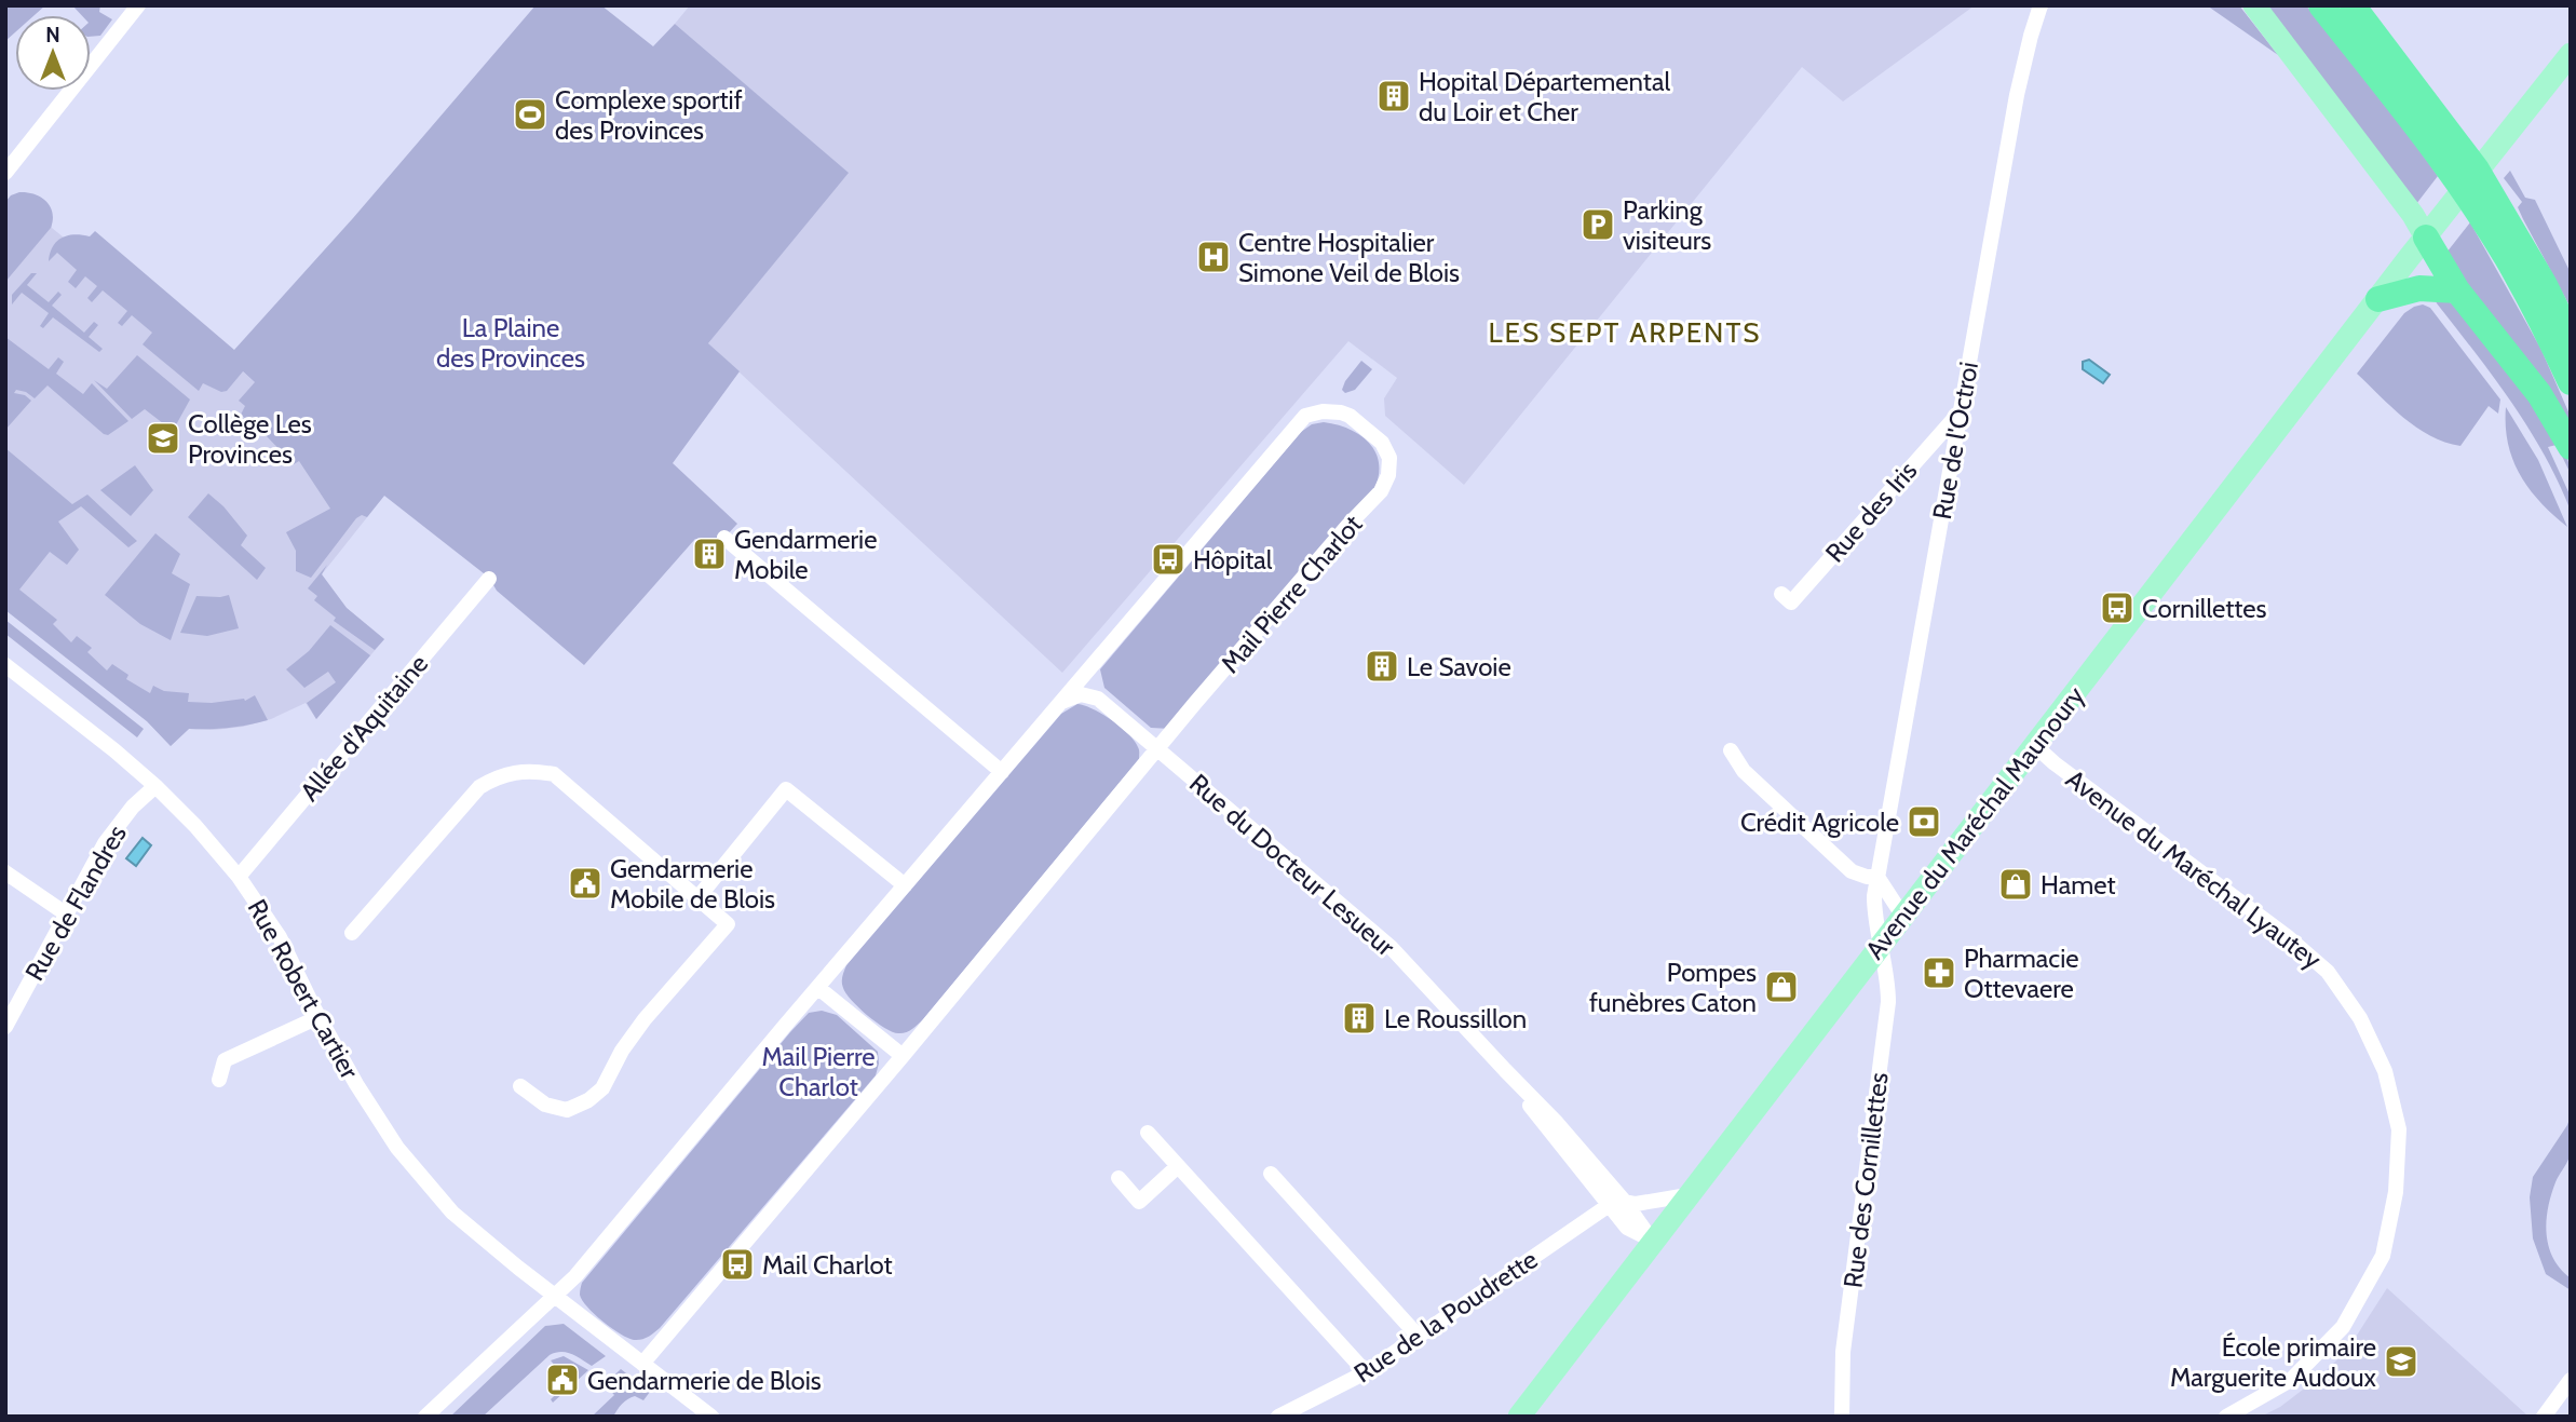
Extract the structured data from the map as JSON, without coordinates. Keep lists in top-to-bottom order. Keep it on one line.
{"streets":{"main road":["Avenue du Maréchal Maunoury"],"street":["Rue de l'Octroi","Rue des Iris","Mail Pierre Charlot","Allée d'Aquitaine","Rue du Docteur Lesueur","Avenue du Maréchal Lyautey","Rue de Flandres","Rue Robert Cartier","Rue des Cornillettes","Rue de la Poudrette"]},"crossings":[["Rue de l'Octroi","Rue des Iris"],["Rue de l'Octroi","Avenue du Maréchal Maunoury"],["Rue de l'Octroi","Rue des Cornillettes"],["Mail Pierre Charlot","Rue du Docteur Lesueur"],["Mail Pierre Charlot","Rue Robert Cartier"],["Allée d'Aquitaine","Rue Robert Cartier"],["Avenue du Maréchal Maunoury","Rue du Docteur Lesueur"],["Avenue du Maréchal Maunoury","Avenue du Maréchal Lyautey"],["Avenue du Maréchal Maunoury","Rue des Cornillettes"],["Rue du Docteur Lesueur","Rue de la Poudrette"],["Rue de Flandres","Rue Robert Cartier"]],"districts":["LES SEPT ARPENTS"],"parks":["La Plaine des Provinces","Mail Pierre Charlot"],"places":{"building":["Hopital Départemental du Loir et Cher","Gendarmerie Mobile","Le Savoie","Le Roussillon"],"sports":["Complexe sportif des Provinces"],"parking":["Parking visiteurs"],"hospital":["Centre Hospitalier Simone Veil de Blois"],"school or university":["Collège Les Provinces","École primaire Marguerite Audoux"],"bus stop":["Hôpital","Cornillettes","Mail Charlot"],"bank":["Crédit Agricole"],"public building":["Gendarmerie Mobile de Blois","Gendarmerie de Blois"],"shop":["Hamet","Pompes funèbres Caton"],"pharmacy":["Pharmacie Ottevaere"]},"north":"top"}
